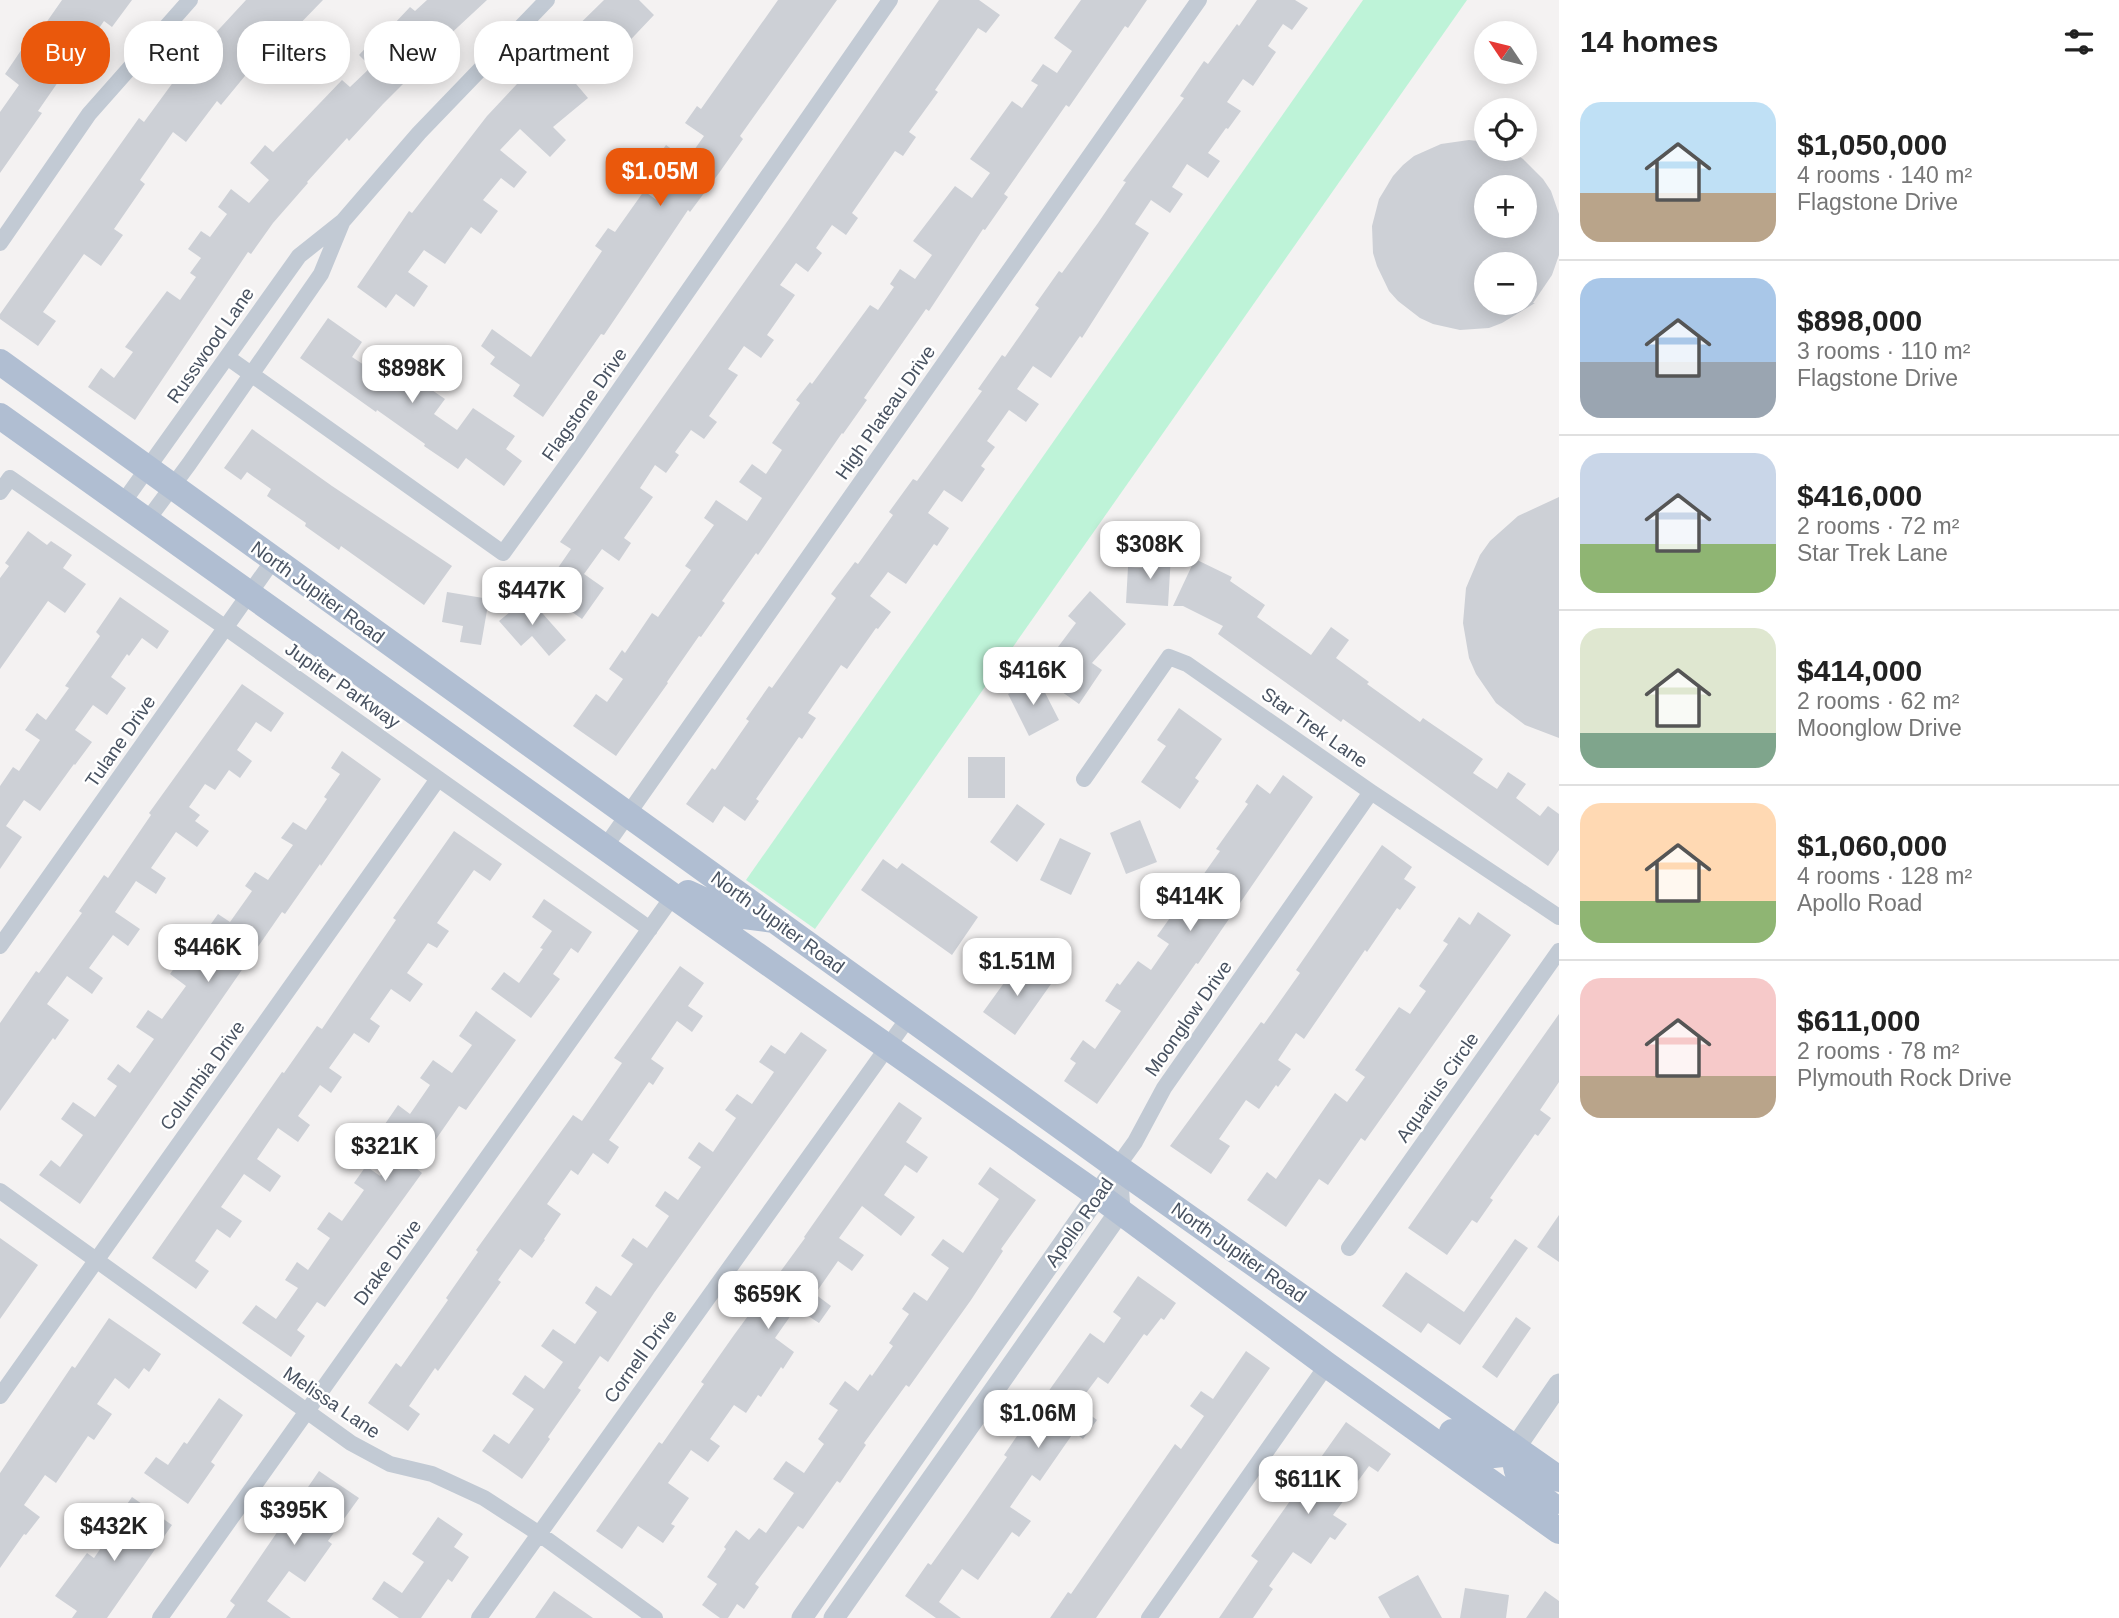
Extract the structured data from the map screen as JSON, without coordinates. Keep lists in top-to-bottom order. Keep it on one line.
{"streets":{"main road":["North Jupiter Road"],"street":["Russwood Lane","Flagstone Drive","High Plateau Drive","Jupiter Parkway","Star Trek Lane","Tulane Drive","Moonglow Drive","Columbia Drive","Aquarius Circle","Apollo Road","Drake Drive","Cornell Drive","Melissa Lane"]},"crossings":[["Russwood Lane","Flagstone Drive"],["Russwood Lane","North Jupiter Road"],["High Plateau Drive","North Jupiter Road"],["North Jupiter Road","Tulane Drive"],["North Jupiter Road","Moonglow Drive"],["North Jupiter Road","Apollo Road"],["North Jupiter Road","Drake Drive"],["North Jupiter Road","Cornell Drive"],["Jupiter Parkway","Tulane Drive"],["Jupiter Parkway","Columbia Drive"],["Jupiter Parkway","Drake Drive"],["Star Trek Lane","Moonglow Drive"],["Moonglow Drive","Apollo Road"],["Columbia Drive","Melissa Lane"],["Drake Drive","Melissa Lane"],["Cornell Drive","Melissa Lane"]],"north":"top left","page":{"heading":"14 homes","map_buttons":["+","−"],"chip":["Buy","Rent","Filters","New","Apartment"],"list":[{"name":"$1,050,000","note":"4 rooms · 140 m² · Flagstone Drive"},{"name":"$898,000","note":"3 rooms · 110 m² · Flagstone Drive"},{"name":"$416,000","note":"2 rooms · 72 m² · Star Trek Lane"},{"name":"$414,000","note":"2 rooms · 62 m² · Moonglow Drive"},{"name":"$1,060,000","note":"4 rooms · 128 m² · Apollo Road"},{"name":"$611,000","note":"2 rooms · 78 m² · Plymouth Rock Drive"}],"price":["$1.05M","$898K","$308K","$447K","$416K","$414K","$446K","$1.51M","$321K","$659K","$1.06M","$611K","$395K","$432K"]}}
